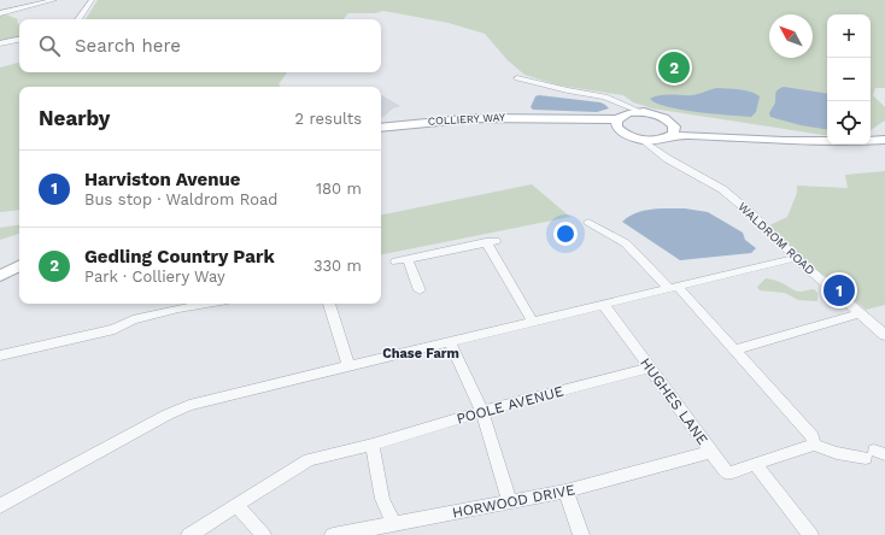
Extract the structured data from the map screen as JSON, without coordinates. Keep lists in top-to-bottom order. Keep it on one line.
{"streets":{"main road":["COLLIERY WAY"],"street":["WALDROM ROAD","HUGHES LANE","POOLE AVENUE","HORWOOD DRIVE"]},"crossings":[["COLLIERY WAY","WALDROM ROAD"],["HUGHES LANE","POOLE AVENUE"],["HUGHES LANE","HORWOOD DRIVE"]],"districts":["Chase Farm"],"north":"top left","page":{"map_buttons":["+","−"],"search":"Search here","pins":["2","1"],"heading":["Nearby","2 results"],"list":[{"mark":"1","name":"Harviston Avenue","note":"Bus stop · Waldrom Road","value":"180 m"},{"mark":"2","name":"Gedling Country Park","note":"Park · Colliery Way","value":"330 m"}]}}
